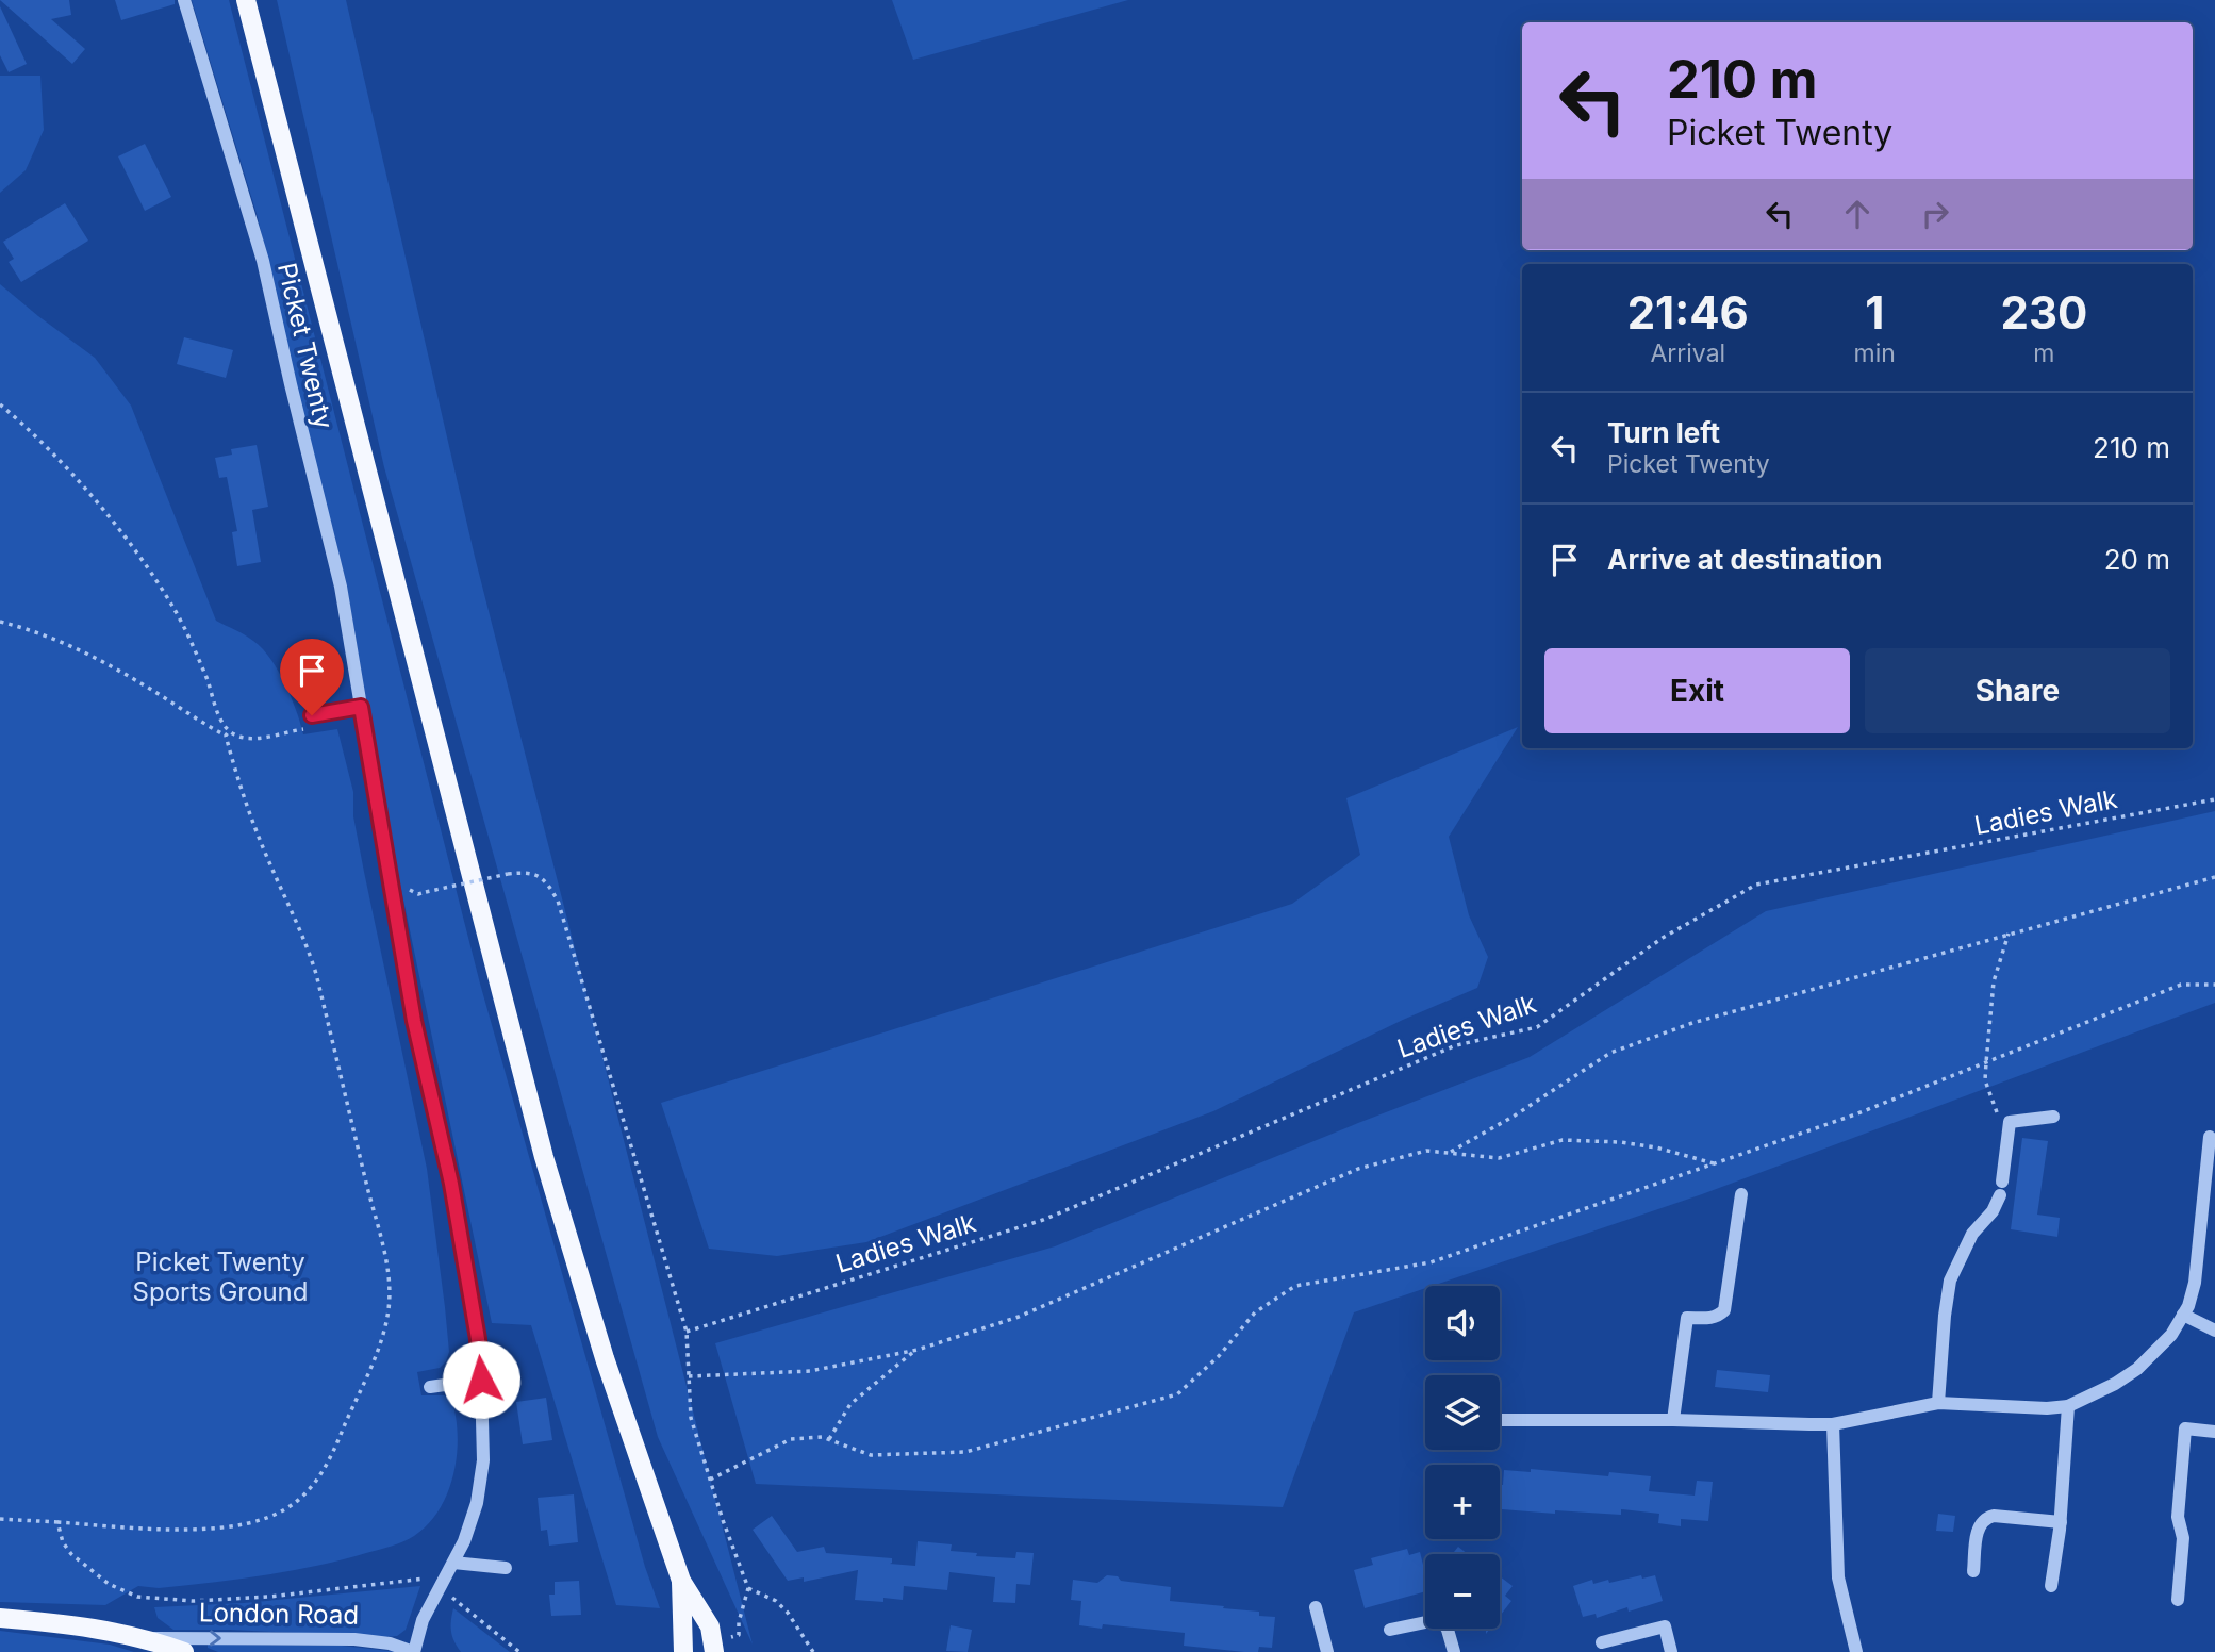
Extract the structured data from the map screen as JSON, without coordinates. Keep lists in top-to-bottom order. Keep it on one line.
{"streets":{"main road":["London Road"],"street":["Picket Twenty"],"path":["Ladies Walk"]},"crossings":[["Picket Twenty","London Road"]],"one_way":["London Road"],"parks":["Picket Twenty Sports Ground"],"page":{"turn":["210 m","Picket Twenty"],"eta":["21:46","Arrival","1","min","230","m"],"list":[{"name":"Turn left","note":"Picket Twenty","value":"210 m"},{"name":"Arrive at destination","value":"20 m"}],"buttons":["Exit","Share"],"map_buttons":["+","−"]}}
